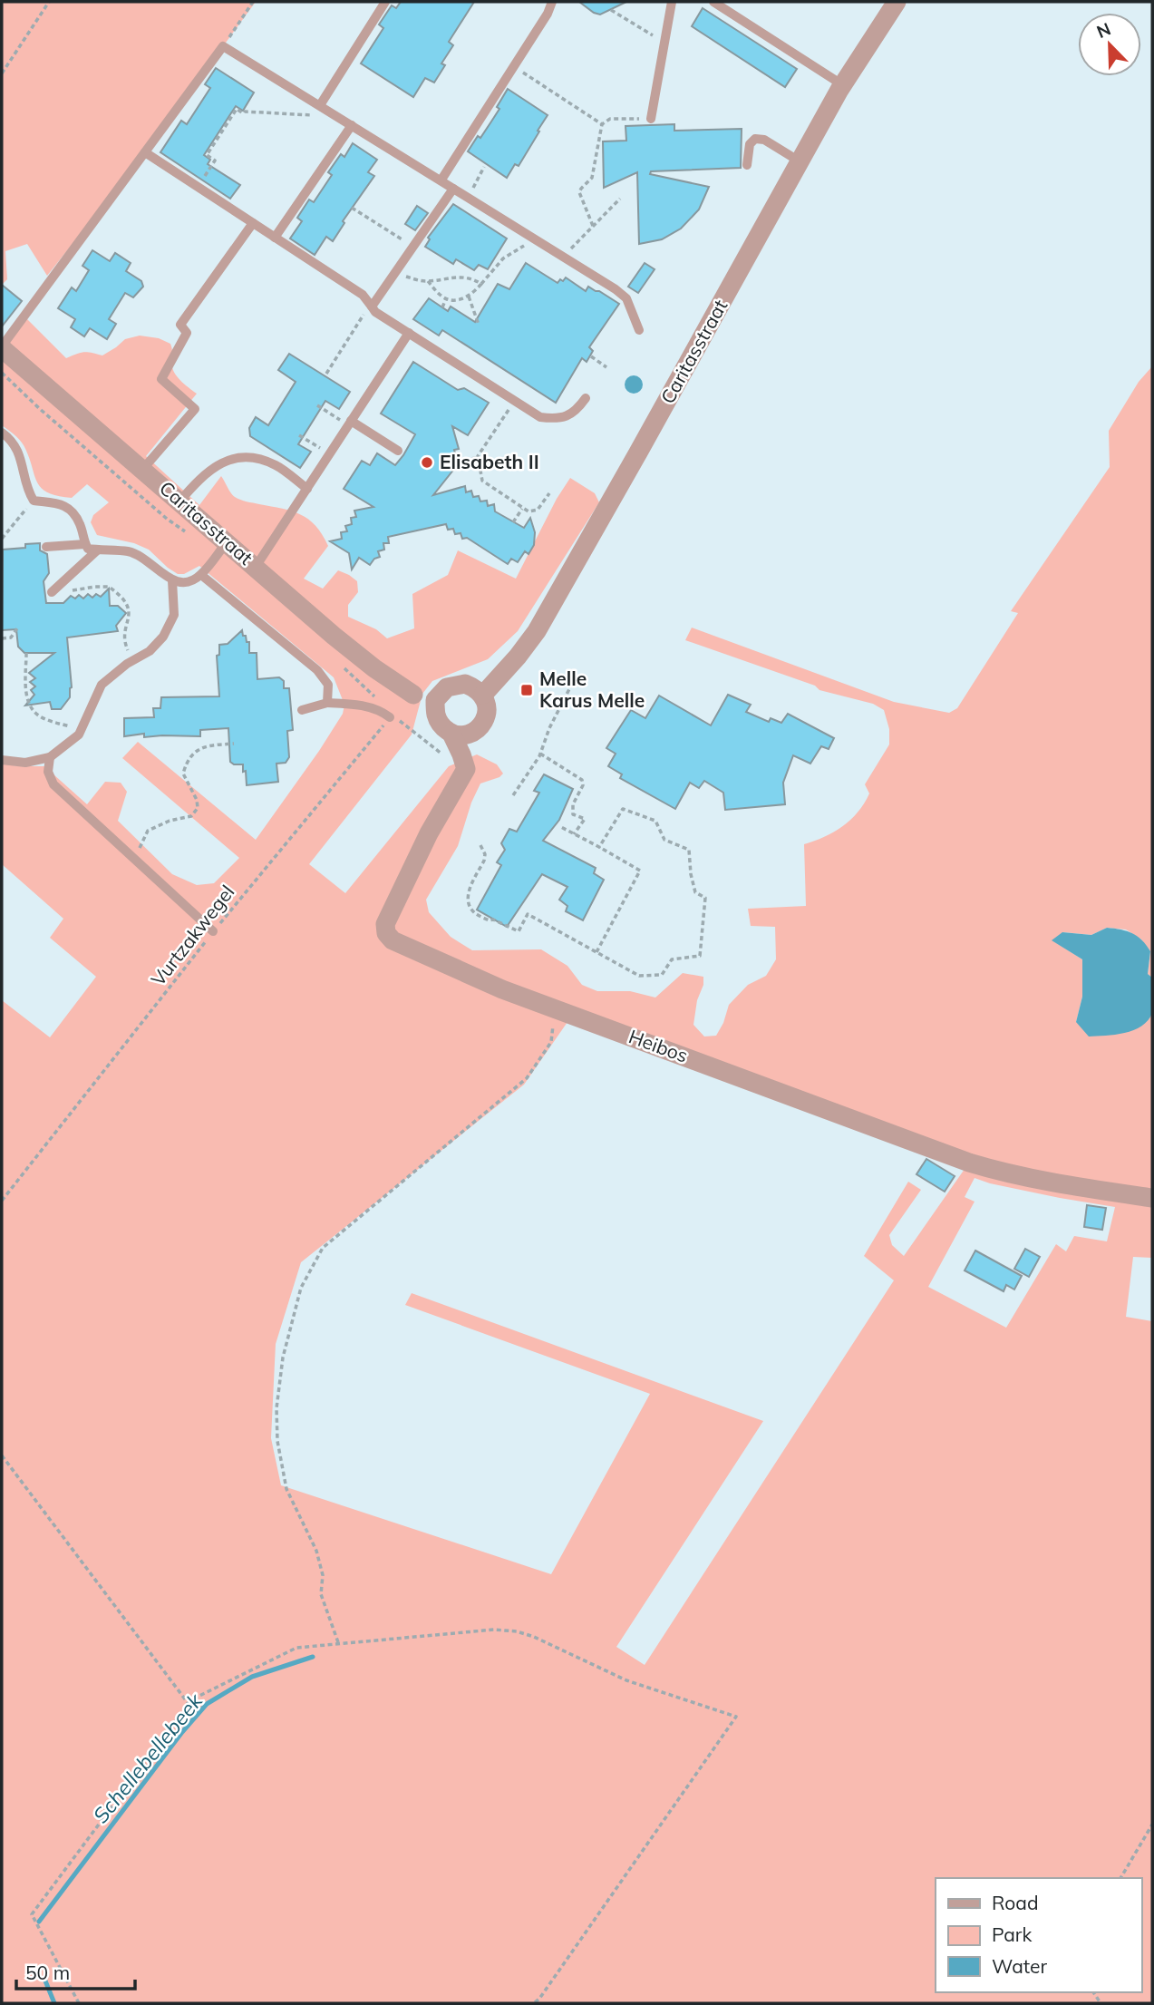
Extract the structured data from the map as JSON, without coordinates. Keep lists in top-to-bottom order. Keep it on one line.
{"streets":{"street":["Caritasstraat","Heibos"],"path":["Vurtzakwegel"]},"crossings":[["Caritasstraat","Heibos"]],"water":["Schellebellebeek"],"places":{"other":["Elisabeth II"],"transit":["Melle Karus Melle"]},"legend":["Road","Park","Water"],"scale_bar":"50 m","north":"top left"}
